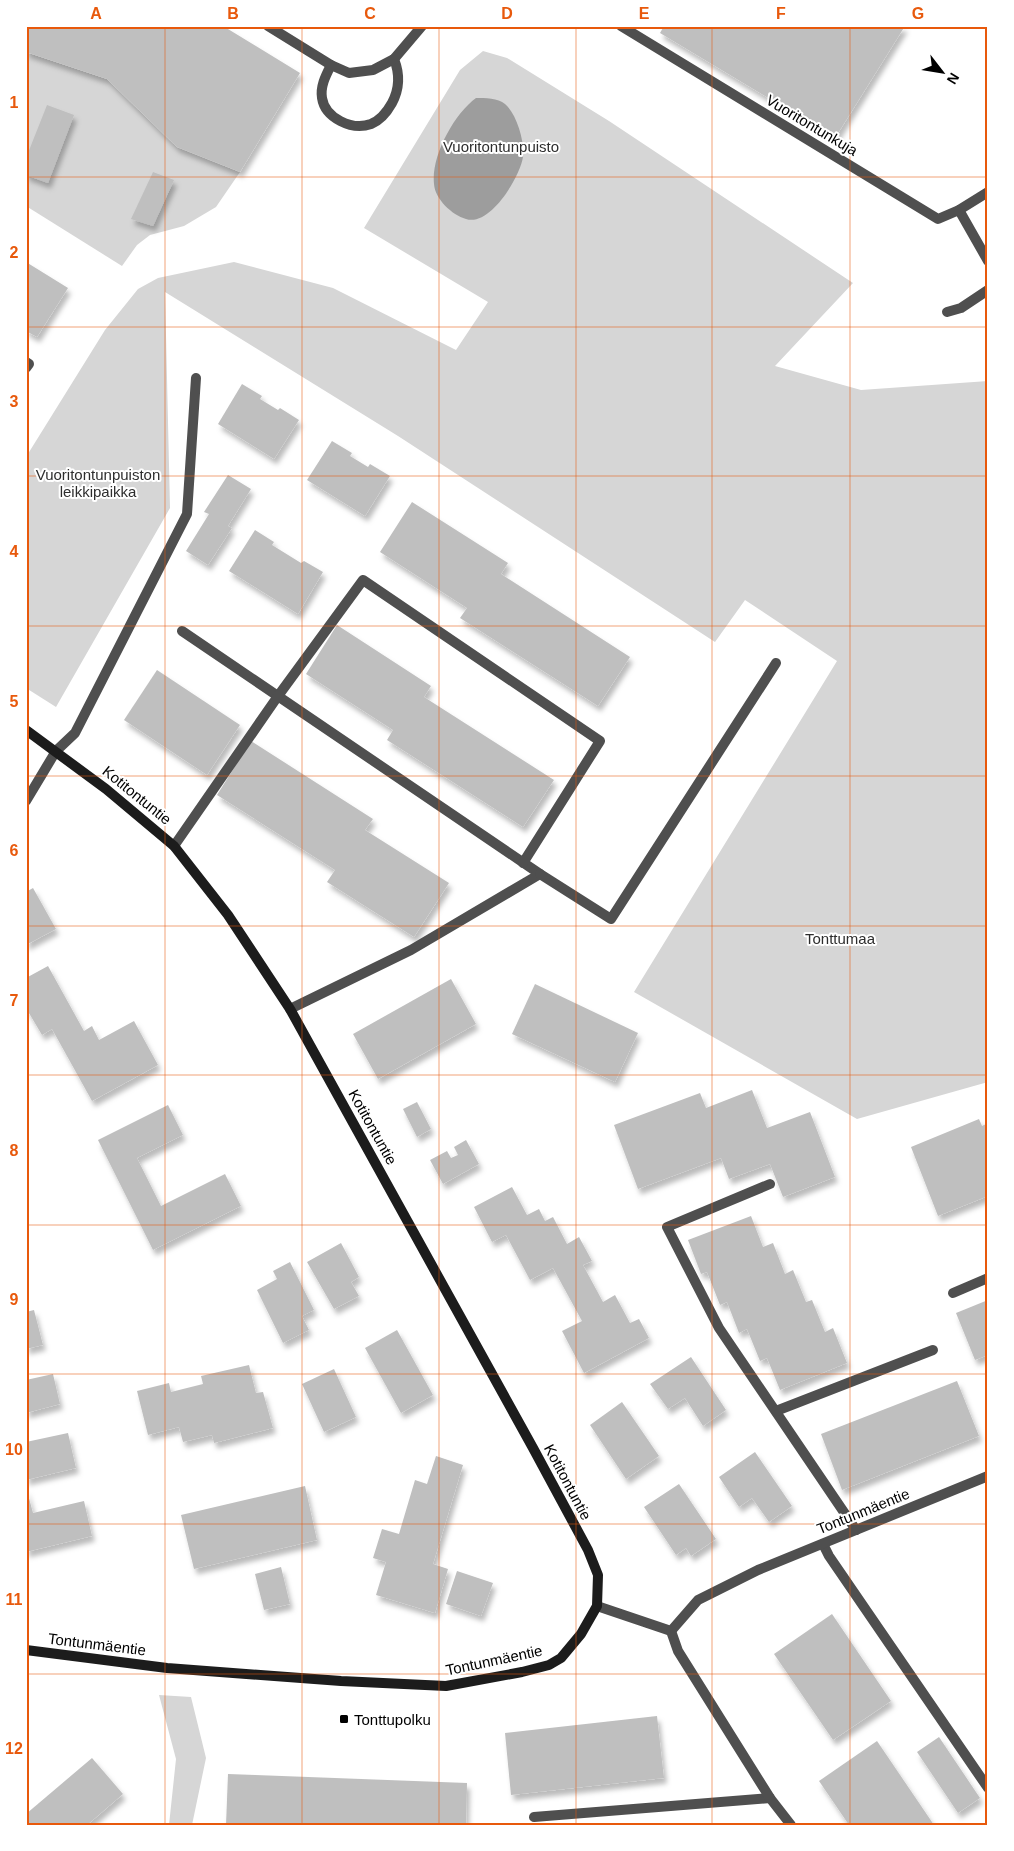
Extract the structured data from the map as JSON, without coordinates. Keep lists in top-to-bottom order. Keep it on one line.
{"streets":{"street":["Vuoritontunkuja","Kotitontuntie","Tontunmäentie"]},"crossings":[["Kotitontuntie","Tontunmäentie"]],"parks":["Vuoritontunpuisto","Vuoritontunpuiston leikkipaikka","Tonttumaa"],"places":{"transit":["Tonttupolku"]},"north":"bottom right","grid":{"columns":["A","B","C","D","E","F","G"],"rows":["1","2","3","4","5","6","7","8","9","10","11","12"]}}
